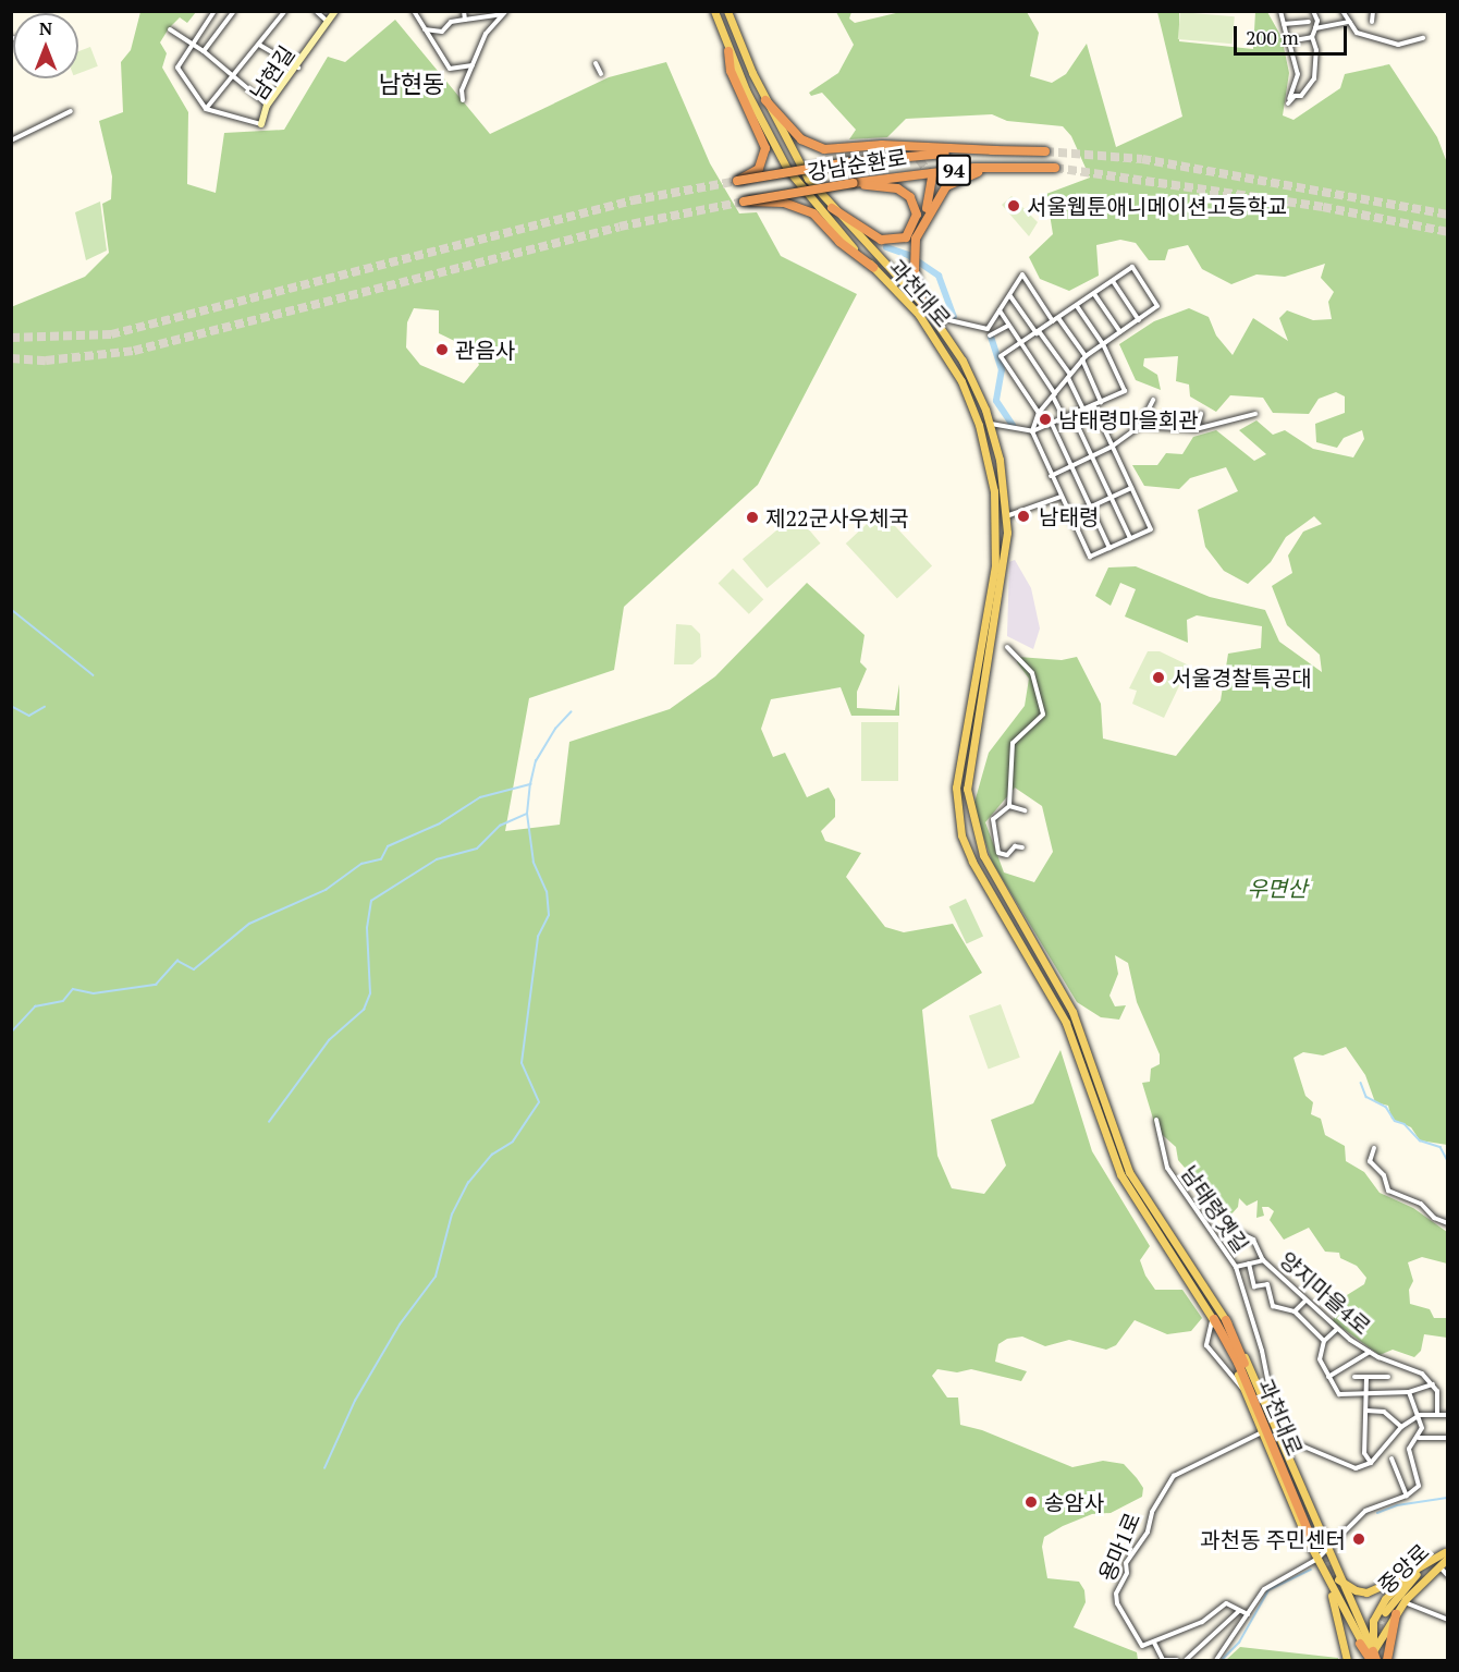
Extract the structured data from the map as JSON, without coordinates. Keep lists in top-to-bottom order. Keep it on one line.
{"streets":{"highway":["강남순환로","94","과천대로"],"main road":["중앙로"],"street":["남현길","남태령옛길","양지마을4로","용마1로"]},"crossings":[["강남순환로","과천대로"],["과천대로","남태령옛길"],["남태령옛길","양지마을4로"]],"districts":["남현동"],"parks":["우면산"],"places":["서울웹툰애니메이션고등학교","관음사","남태령마을회관","남태령","제22군사우체국","서울경찰특공대","송암사","과천동 주민센터"],"scale_bar":"200 m","north":"top"}
